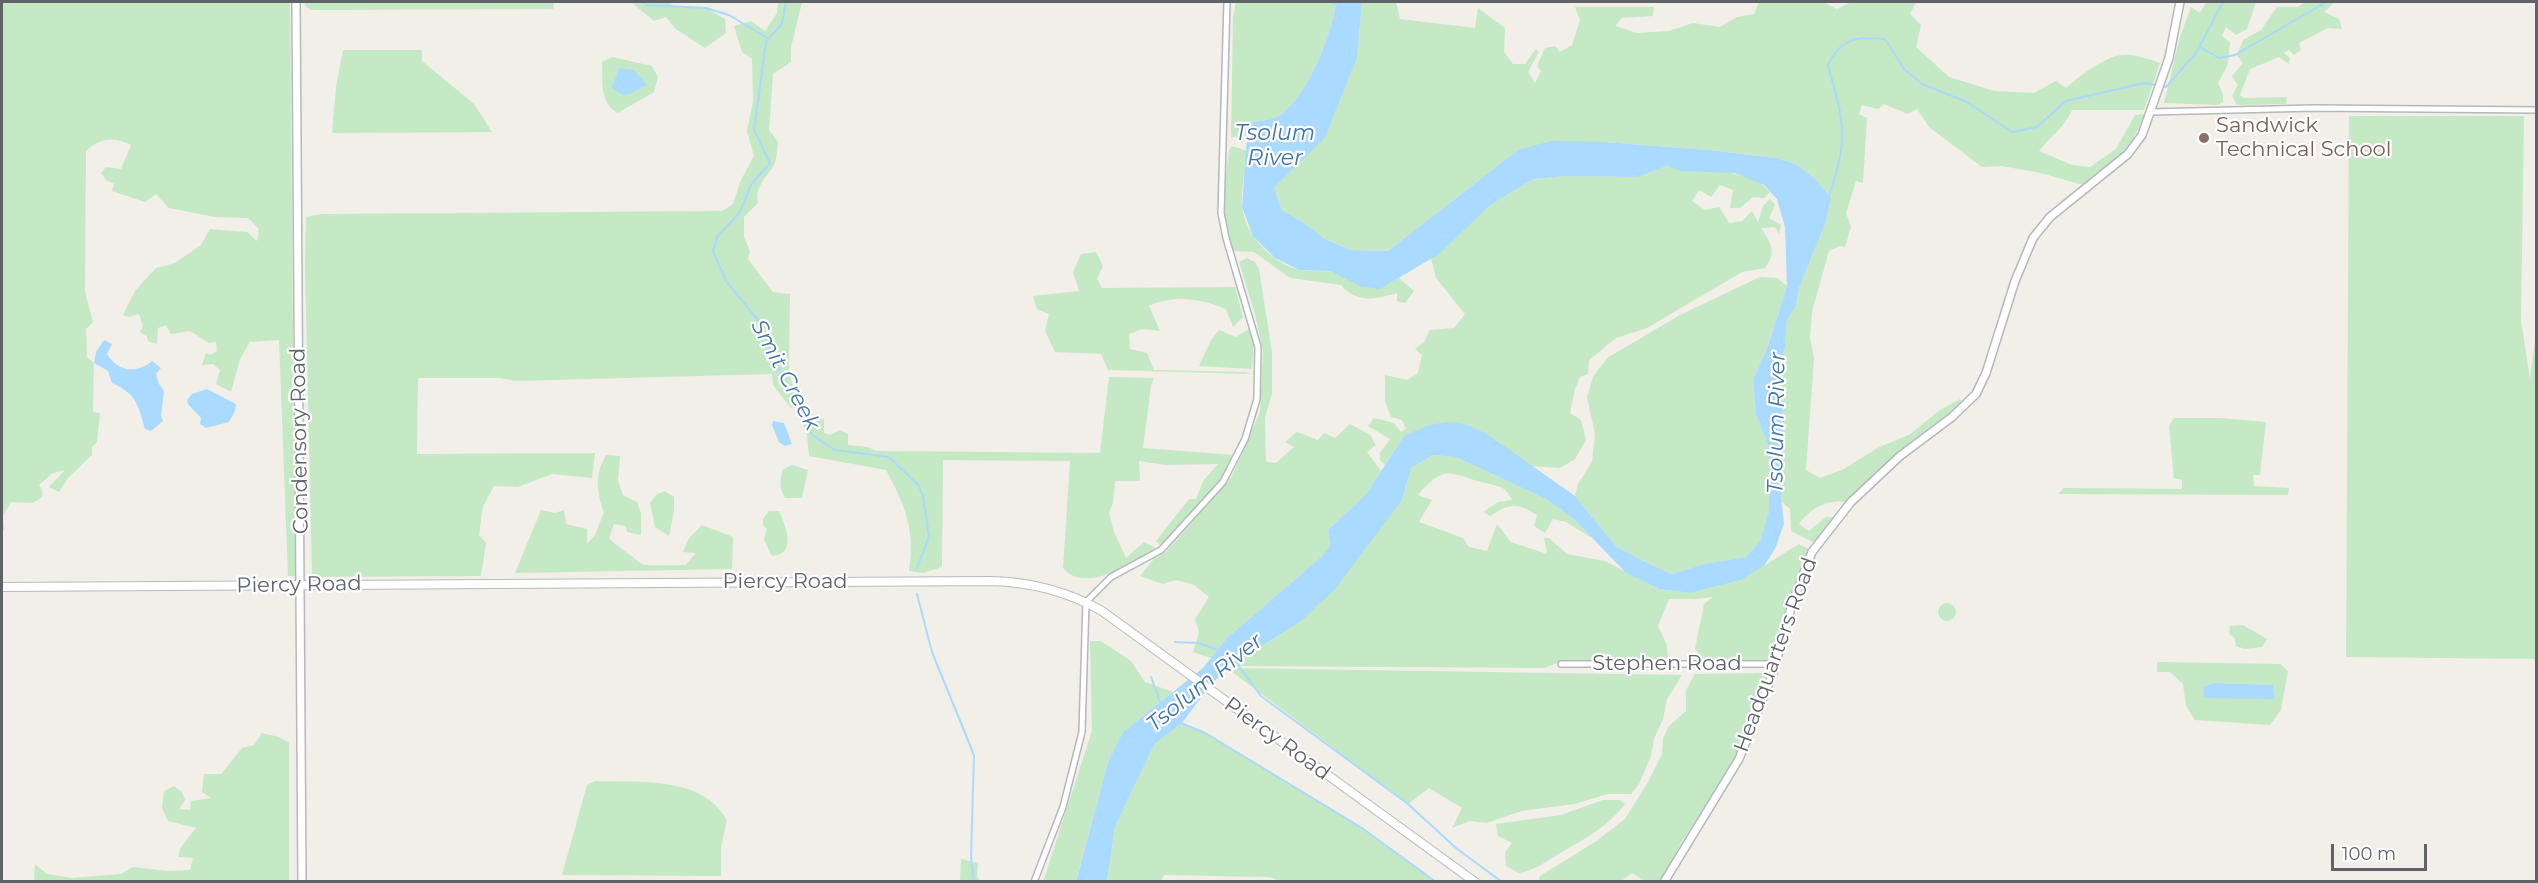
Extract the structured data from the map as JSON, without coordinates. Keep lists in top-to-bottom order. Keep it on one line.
{"streets":{"main road":["Piercy Road"],"street":["Condensory Road","Headquarters Road","Stephen Road"]},"crossings":[["Condensory Road","Piercy Road"],["Headquarters Road","Stephen Road"]],"water":["Tsolum River","Smit Creek"],"places":["Sandwick Technical School"],"scale_bar":"100 m"}
